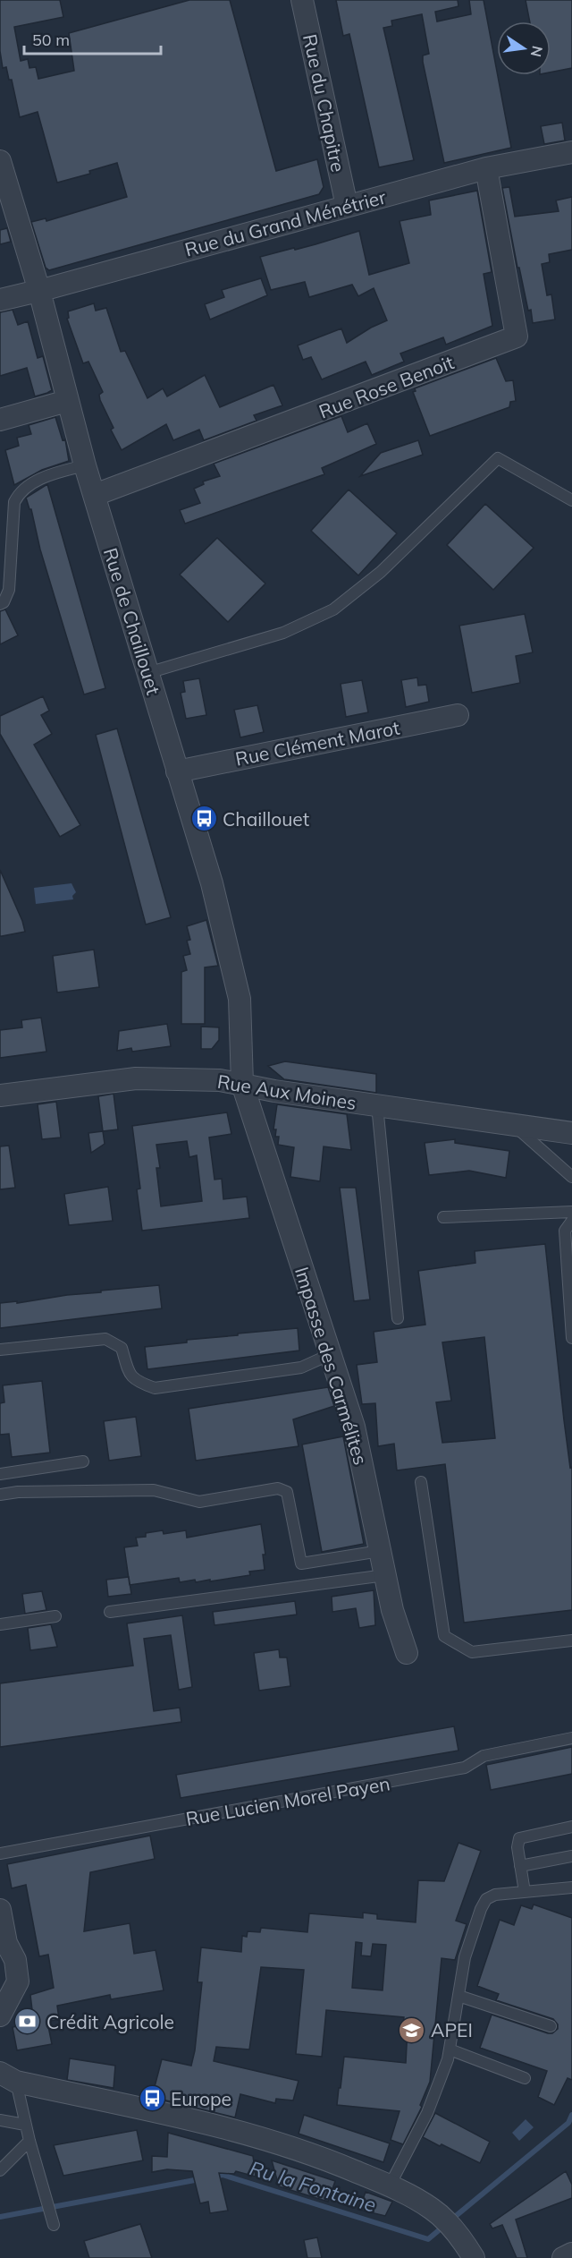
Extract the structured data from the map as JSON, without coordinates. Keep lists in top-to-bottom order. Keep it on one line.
{"streets":{"street":["Rue du Chapitre","Rue du Grand Ménétrier","Rue Rose Benoit","Rue de Chaillouet","Rue Clément Marot","Rue Aux Moines","Impasse des Carmélites"],"lane":["Rue Lucien Morel Payen"]},"crossings":[["Rue du Chapitre","Rue du Grand Ménétrier"],["Rue du Grand Ménétrier","Rue Rose Benoit"],["Rue du Grand Ménétrier","Rue de Chaillouet"],["Rue Rose Benoit","Rue de Chaillouet"],["Rue de Chaillouet","Rue Clément Marot"],["Rue de Chaillouet","Rue Aux Moines"],["Rue de Chaillouet","Impasse des Carmélites"],["Rue Aux Moines","Impasse des Carmélites"]],"water":["Ru la Fontaine"],"places":{"bus stop":["Chaillouet","Europe"],"bank":["Crédit Agricole"],"school or university":["APEI"]},"scale_bar":"50 m","north":"right"}
